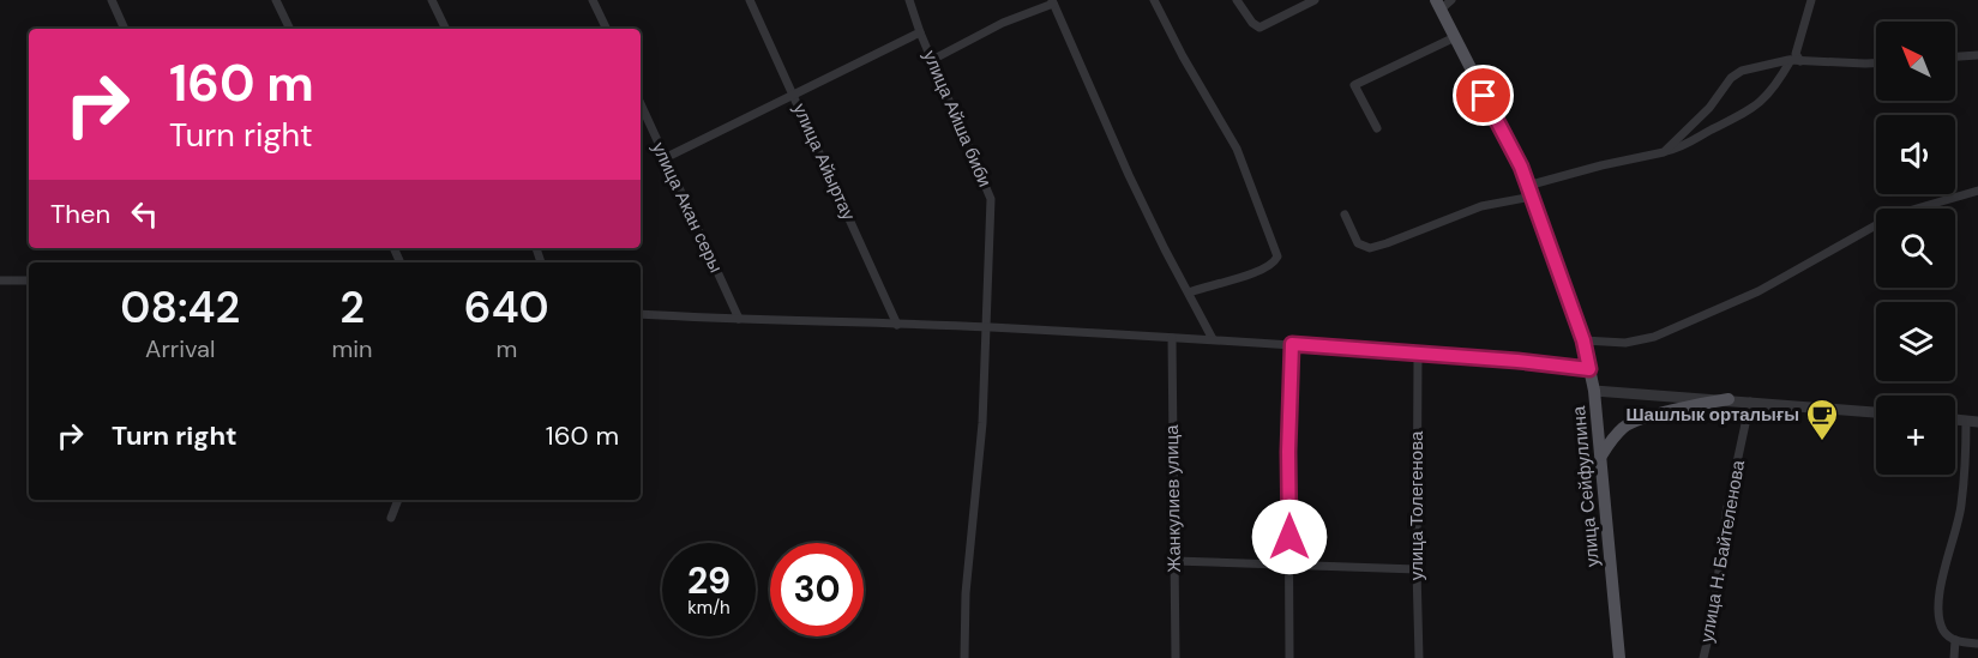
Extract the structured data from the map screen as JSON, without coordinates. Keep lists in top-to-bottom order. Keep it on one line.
{"streets":{"main road":["улица Сейфуллина"],"street":["улица Айша биби","улица Айыртау","улица Акан серы","Жанкулиев улица","улица Толегенова","улица Н. Байтеленова"]},"places":{"cafe":["Шашлык орталығы"]},"north":"top left","page":{"map_buttons":"+","turn":["160 m","Turn right"],"then":"Then","eta":["08:42","Arrival","2","min","640","m"],"list":[{"name":"Turn right","value":"160 m"}],"speed":"29 km/h","limit":"30"}}
